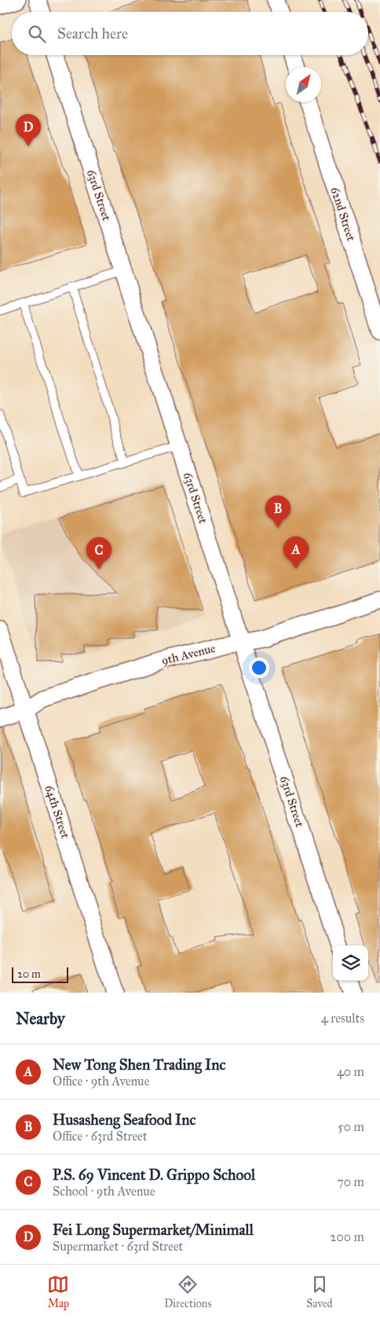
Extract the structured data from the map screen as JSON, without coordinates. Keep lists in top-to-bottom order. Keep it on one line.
{"streets":{"street":["63rd Street","62nd Street","9th Avenue","64th Street"]},"crossings":[["63rd Street","9th Avenue"],["9th Avenue","64th Street"]],"scale_bar":"20 m","north":"top right","page":{"search":"Search here","pins":["D","B","A","C"],"scale":"20 m","heading":["Nearby","4 results"],"list":[{"mark":"A","name":"New Tong Shen Trading Inc","note":"Office · 9th Avenue","value":"40 m"},{"mark":"B","name":"Husasheng Seafood Inc","note":"Office · 63rd Street","value":"50 m"},{"mark":"C","name":"P.S. 69 Vincent D. Grippo School","note":"School · 9th Avenue","value":"70 m"},{"mark":"D","name":"Fei Long Supermarket/Minimall","note":"Supermarket · 63rd Street","value":"200 m"}],"nav":["Map","Directions","Saved"]}}
